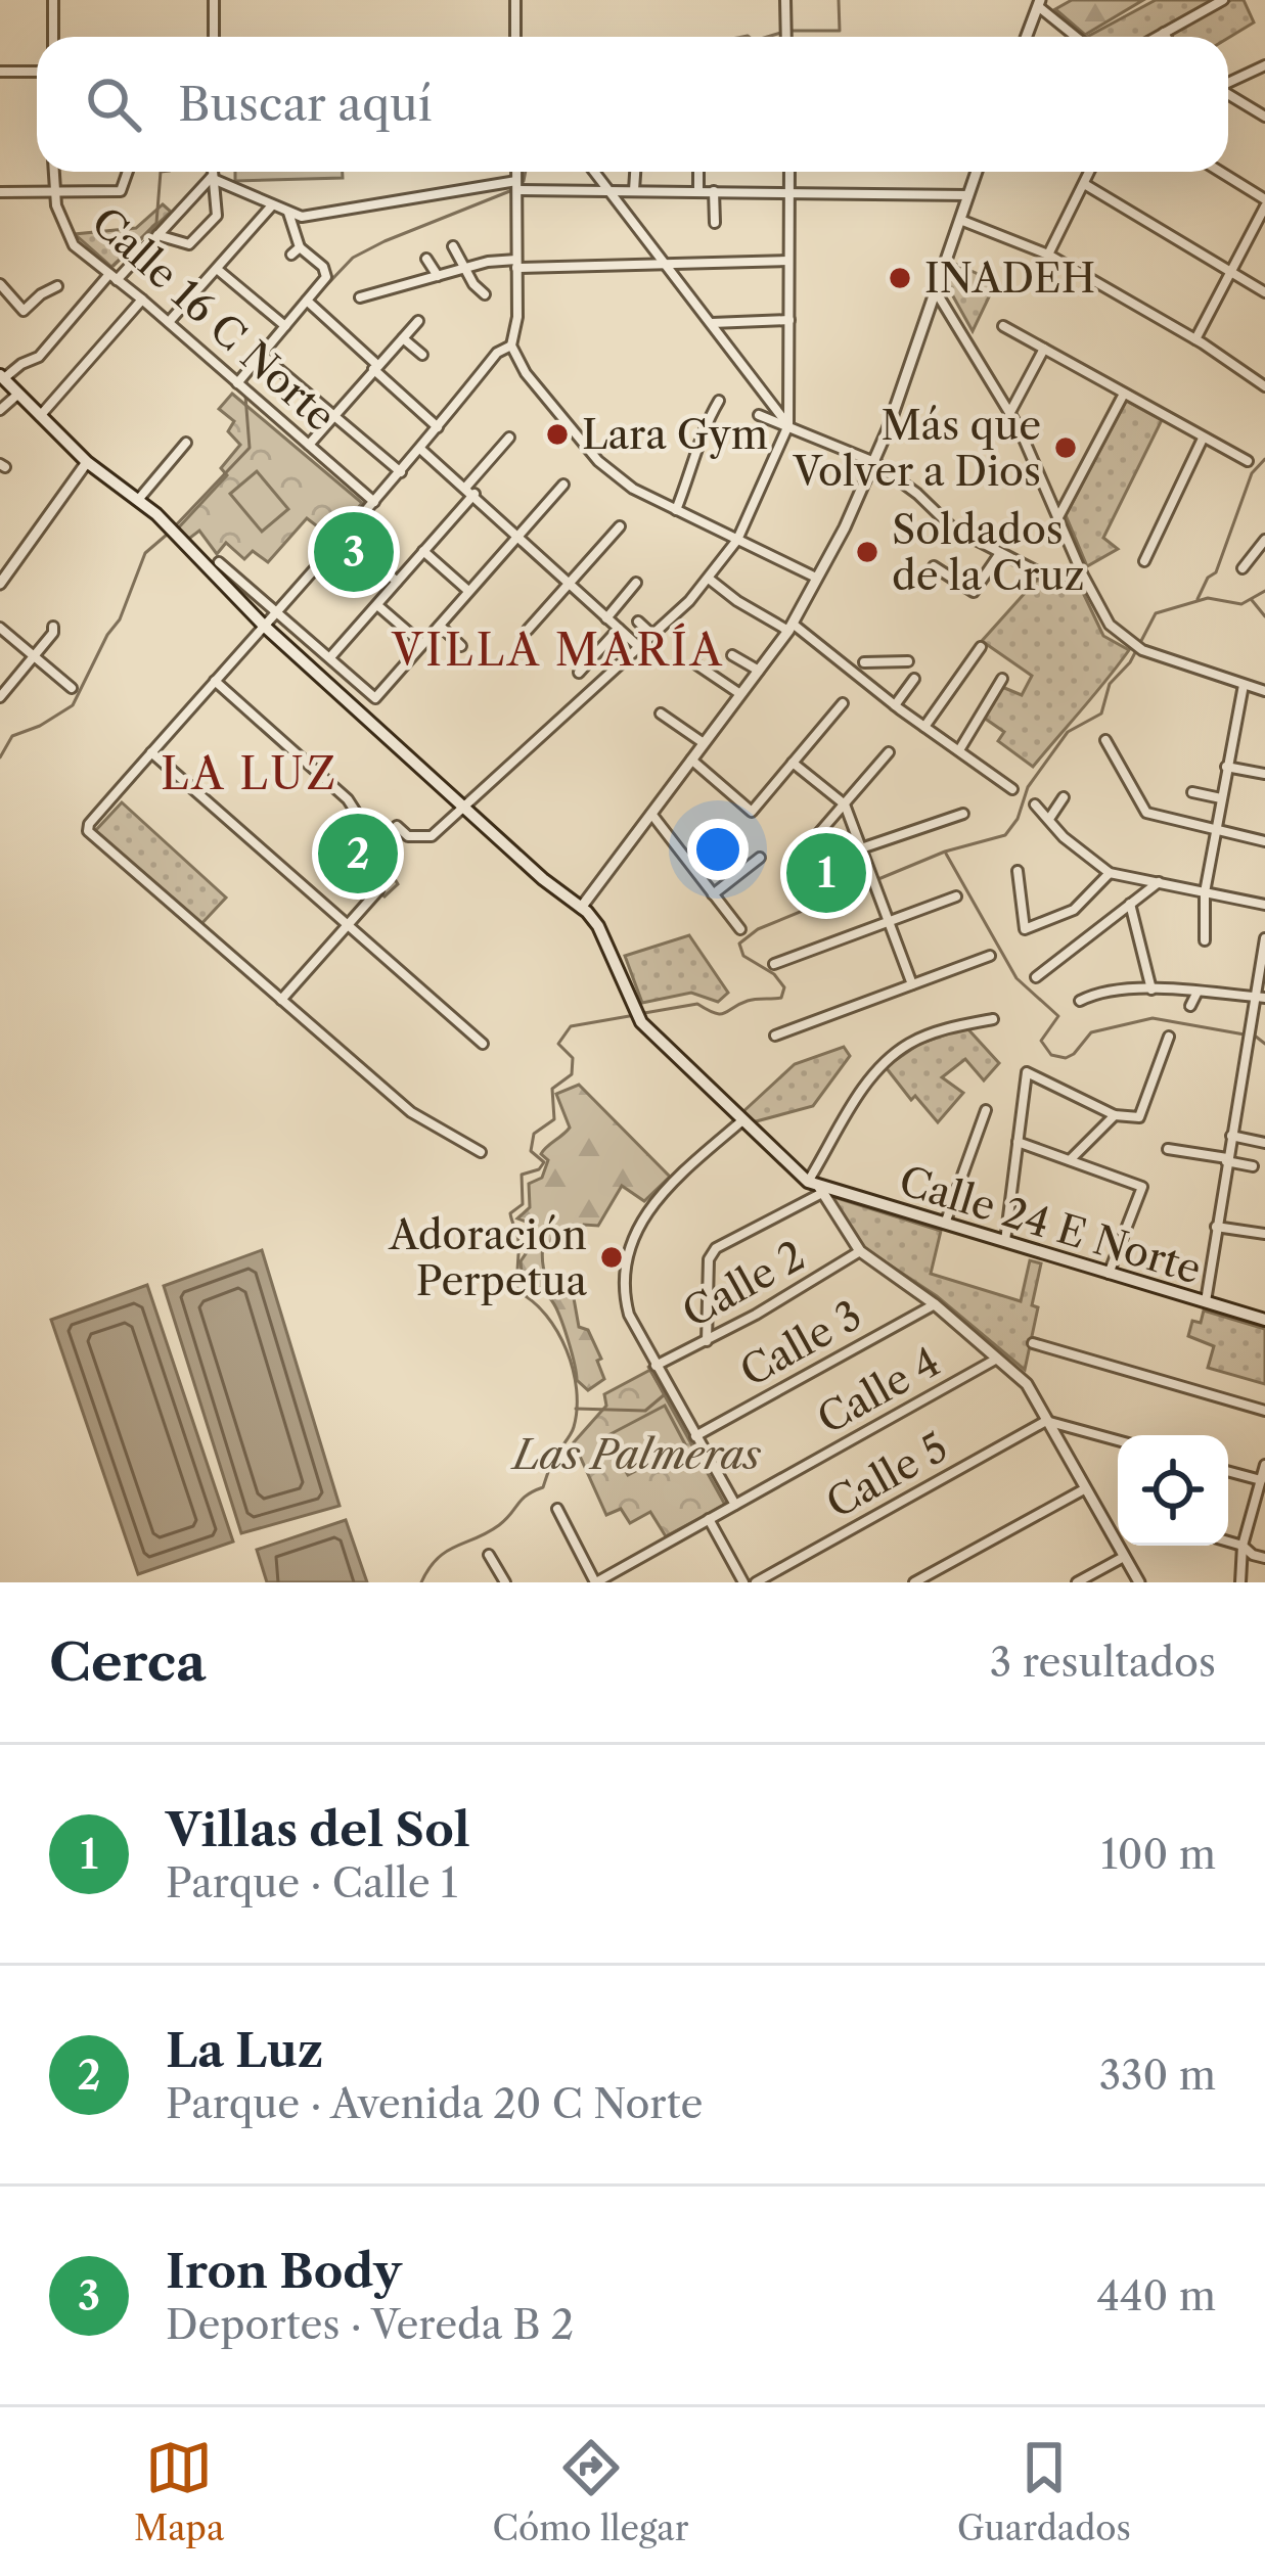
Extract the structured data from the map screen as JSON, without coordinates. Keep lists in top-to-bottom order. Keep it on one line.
{"streets":{"main road":["Calle 24 E Norte"],"street":["Calle 16 C Norte","Calle 2","Calle 3","Calle 4","Calle 5"]},"districts":["VILLA MARÍA","LA LUZ"],"parks":["Las Palmeras"],"places":["INADEH","Lara Gym","Más que Volver a Dios","Soldados de la Cruz","Adoración Perpetua"],"page":{"search":"Buscar aquí","pins":["3","2","1"],"heading":["Cerca","3 resultados"],"list":[{"mark":"1","name":"Villas del Sol","note":"Parque · Calle 1","value":"100 m"},{"mark":"2","name":"La Luz","note":"Parque · Avenida 20 C Norte","value":"330 m"},{"mark":"3","name":"Iron Body","note":"Deportes · Vereda B 2","value":"440 m"}],"nav":["Mapa","Cómo llegar","Guardados"]}}
